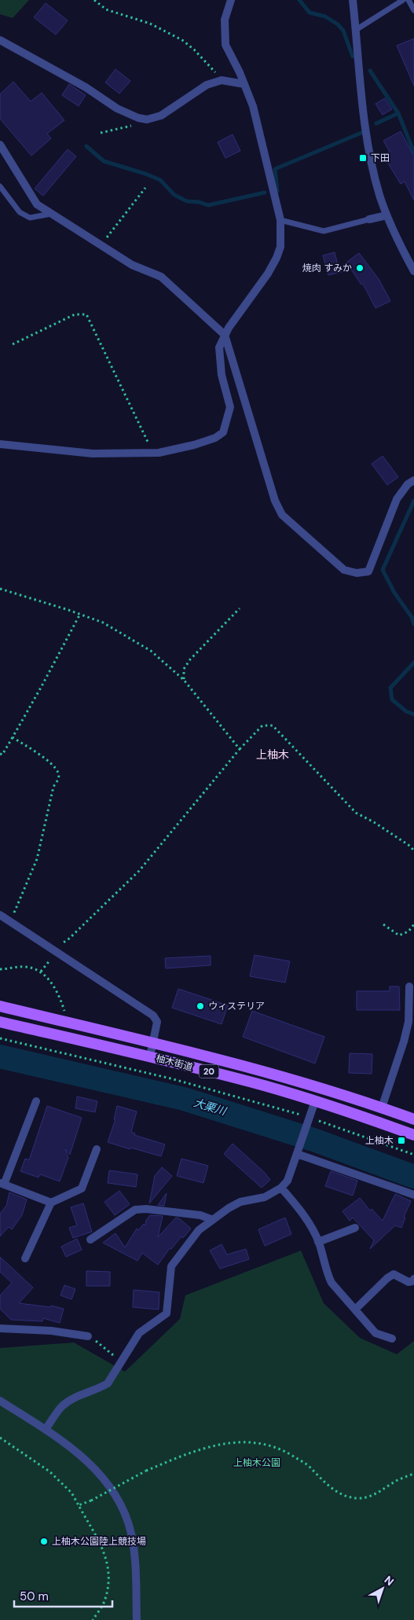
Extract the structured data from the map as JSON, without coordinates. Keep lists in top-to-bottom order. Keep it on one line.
{"streets":{"main road":["柚木街道","20"]},"districts":["上柚木"],"water":["大栗川"],"parks":["上柚木公園"],"places":{"transit":["下田","上柚木"],"other":["焼肉 すみか","ウィステリア","上柚木公園陸上競技場"]},"scale_bar":"50 m","north":"top right"}
